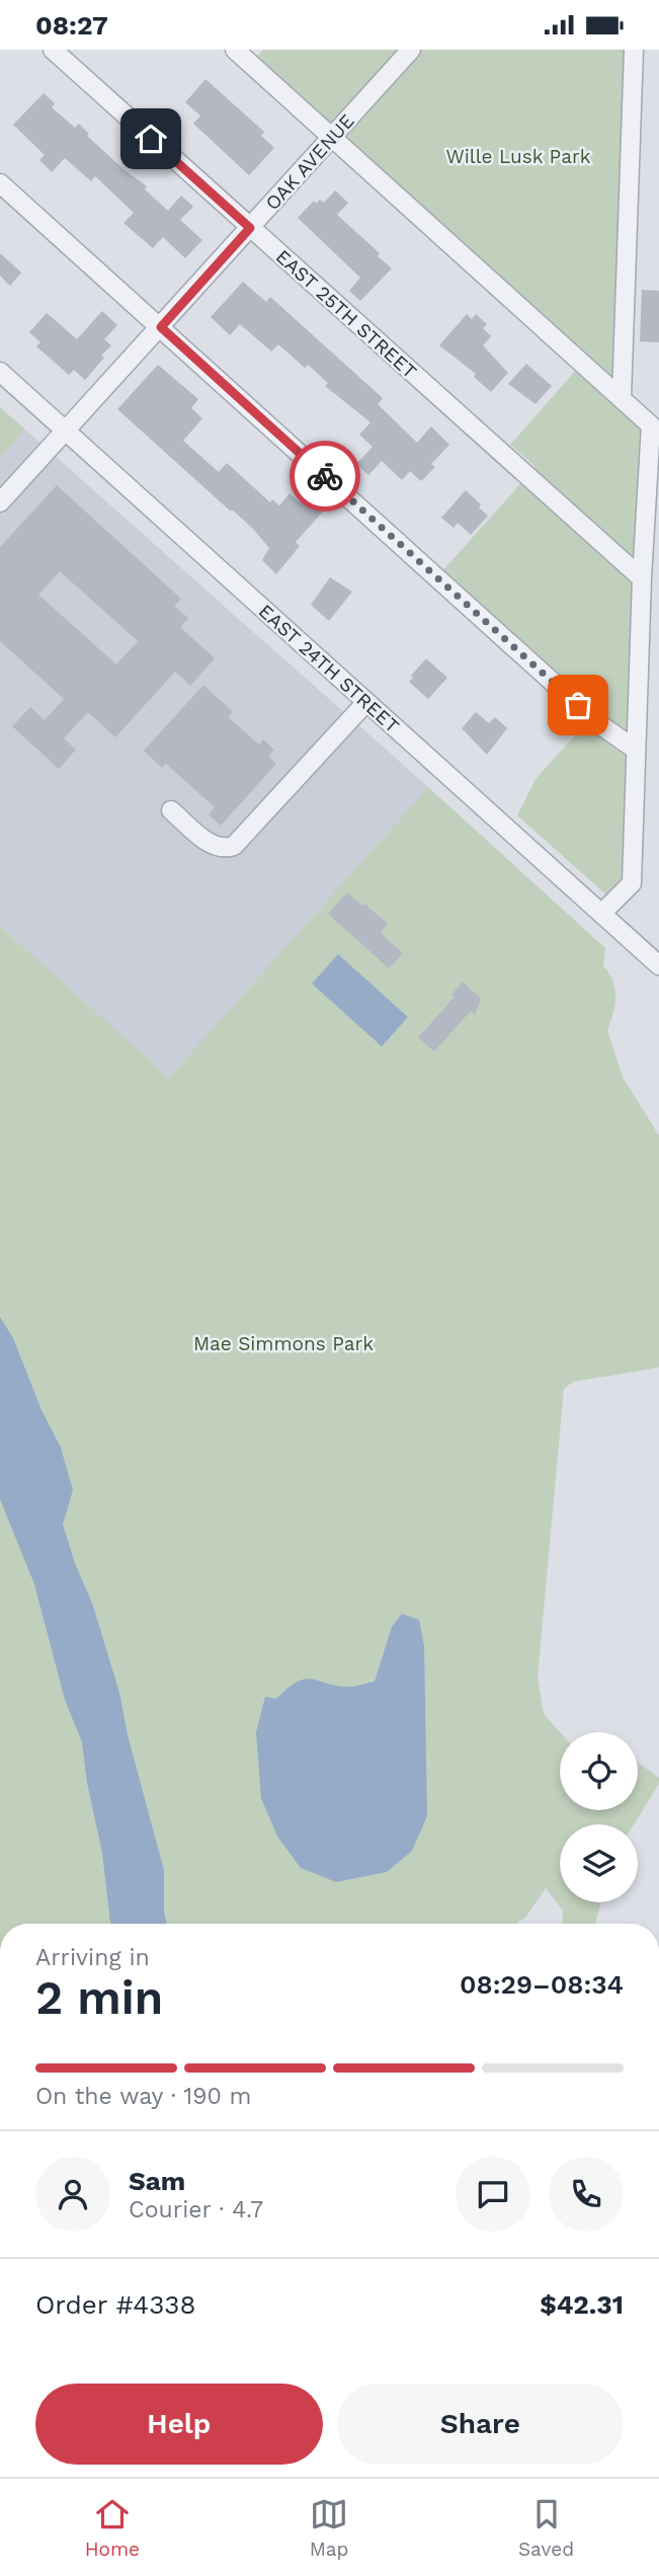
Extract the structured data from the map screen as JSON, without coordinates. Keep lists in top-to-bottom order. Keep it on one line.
{"streets":{"street":["OAK AVENUE","EAST 25TH STREET","EAST 24TH STREET"]},"crossings":[["OAK AVENUE","EAST 25TH STREET"],["OAK AVENUE","EAST 24TH STREET"]],"parks":["Wille Lusk Park","Mae Simmons Park"],"page":{"status":"08:27","heading":["2 min","Arriving in","08:29–08:34"],"panel":["Sam","Courier · 4.7","Order #4338","$42.31"],"bar":"On the way · 190 m","buttons":["Help","Share"],"tabs":["Home","Map","Saved"]}}
